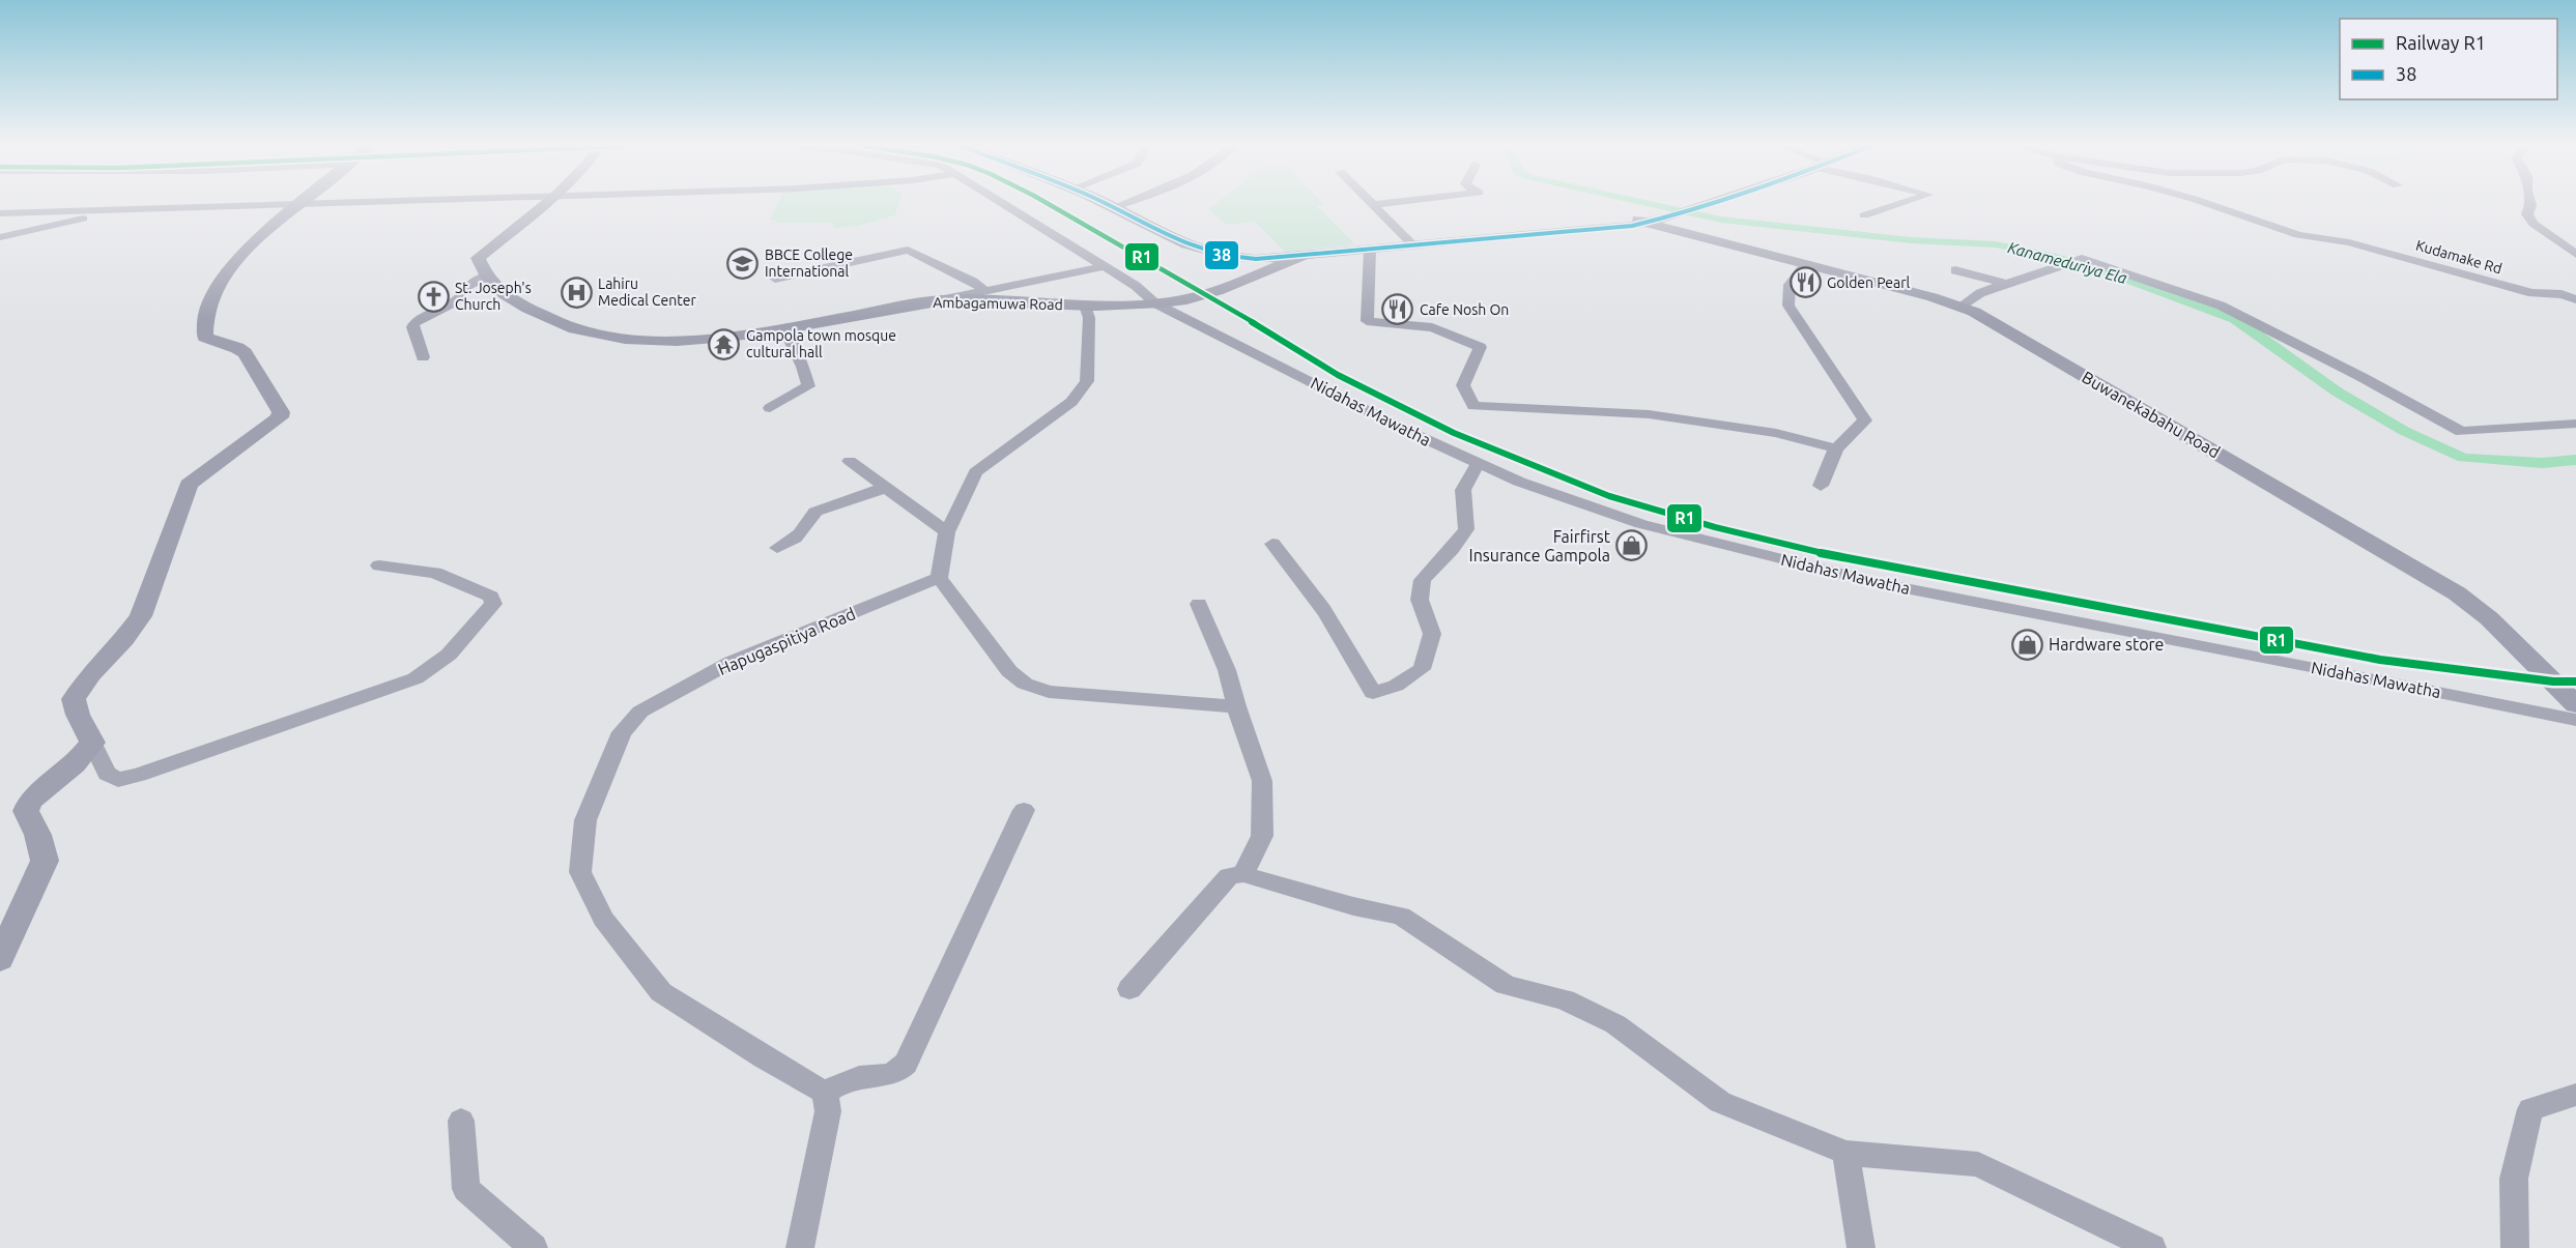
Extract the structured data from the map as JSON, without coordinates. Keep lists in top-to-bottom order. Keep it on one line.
{"streets":{"main road":["Ambagamuwa Road","Nidahas Mawatha","Buwanekabahu Road"],"street":["Kudamake Rd","Hapugaspitiya Road"]},"crossings":[["Ambagamuwa Road","Nidahas Mawatha"]],"water":["Kanameduriya Ela"],"places":{"school or university":["BBCE College International"],"restaurant":["Golden Pearl","Cafe Nosh On"],"hospital":["Lahiru Medical Center"],"church":["St. Joseph's Church"],"temple":["Gampola town mosque cultural hall"],"shop":["Fairfirst Insurance Gampola","Hardware store"]},"lines":["rail line R1","transit line 38"],"legend":["Railway R1","38"]}
